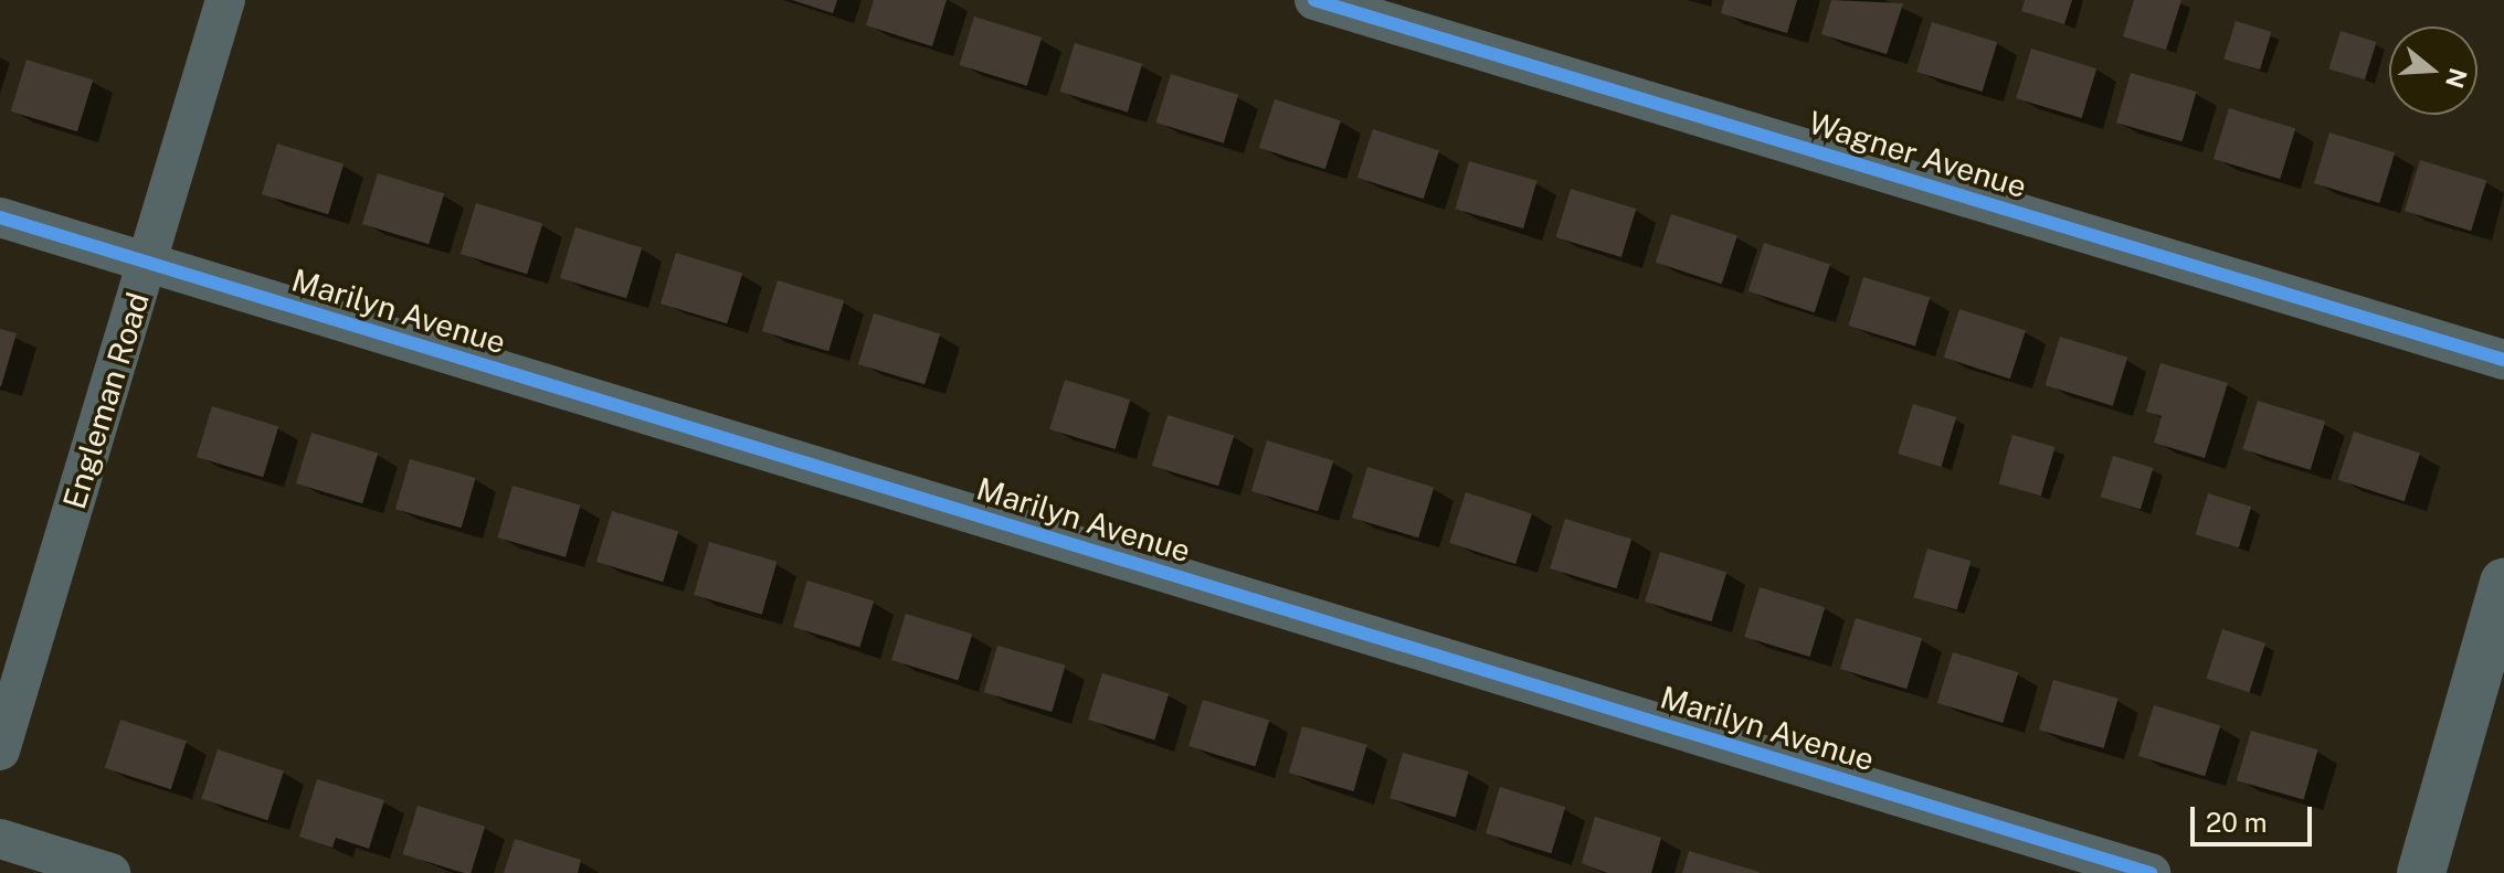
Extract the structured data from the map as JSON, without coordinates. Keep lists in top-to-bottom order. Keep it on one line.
{"streets":{"street":["Wagner Avenue","Marilyn Avenue","Engleman Road"]},"crossings":[["Marilyn Avenue","Engleman Road"]],"scale_bar":"20 m","north":"right"}
